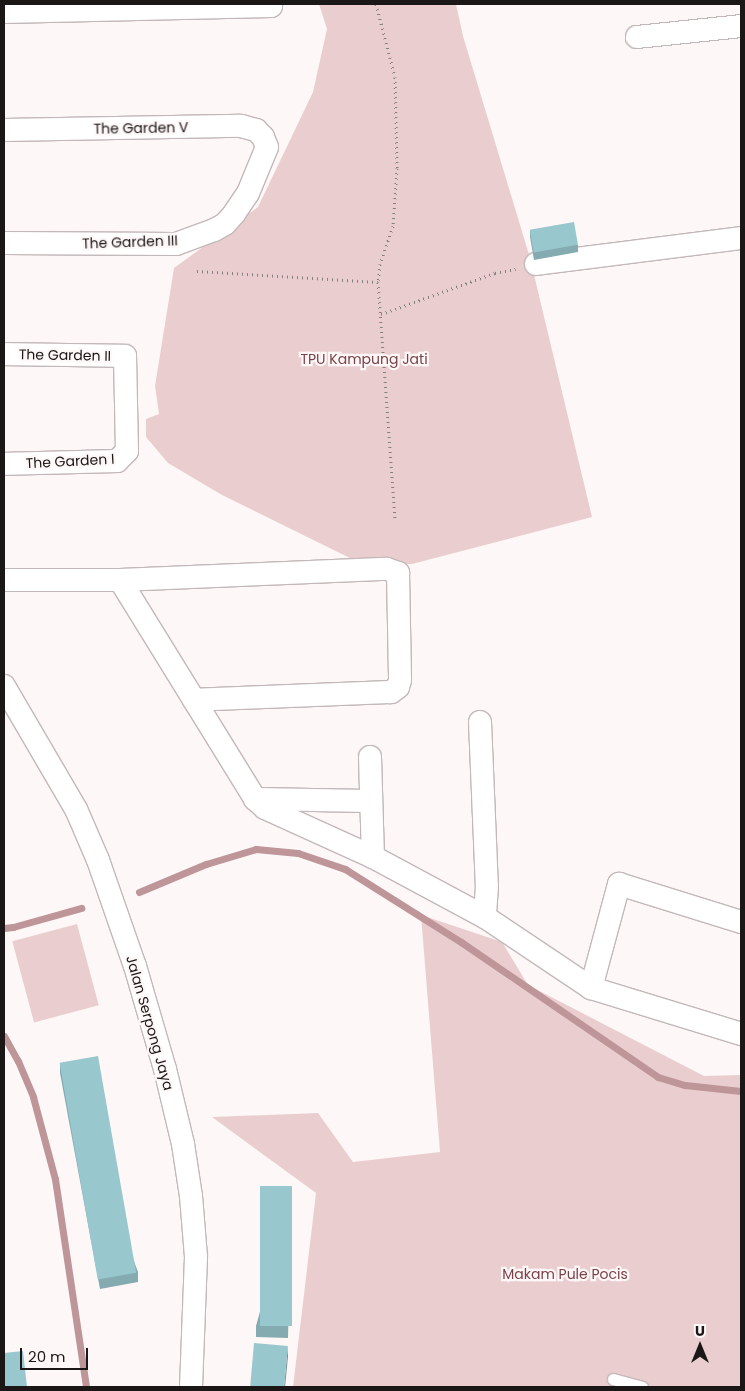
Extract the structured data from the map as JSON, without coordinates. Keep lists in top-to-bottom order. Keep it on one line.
{"streets":{"street":["The Garden V","The Garden III","The Garden II","The Garden I","Jalan Serpong Jaya"]},"crossings":[["The Garden V","The Garden III"],["The Garden II","The Garden I"]],"parks":["TPU Kampung Jati","Makam Pule Pocis"],"scale_bar":"20 m","north":"top"}
